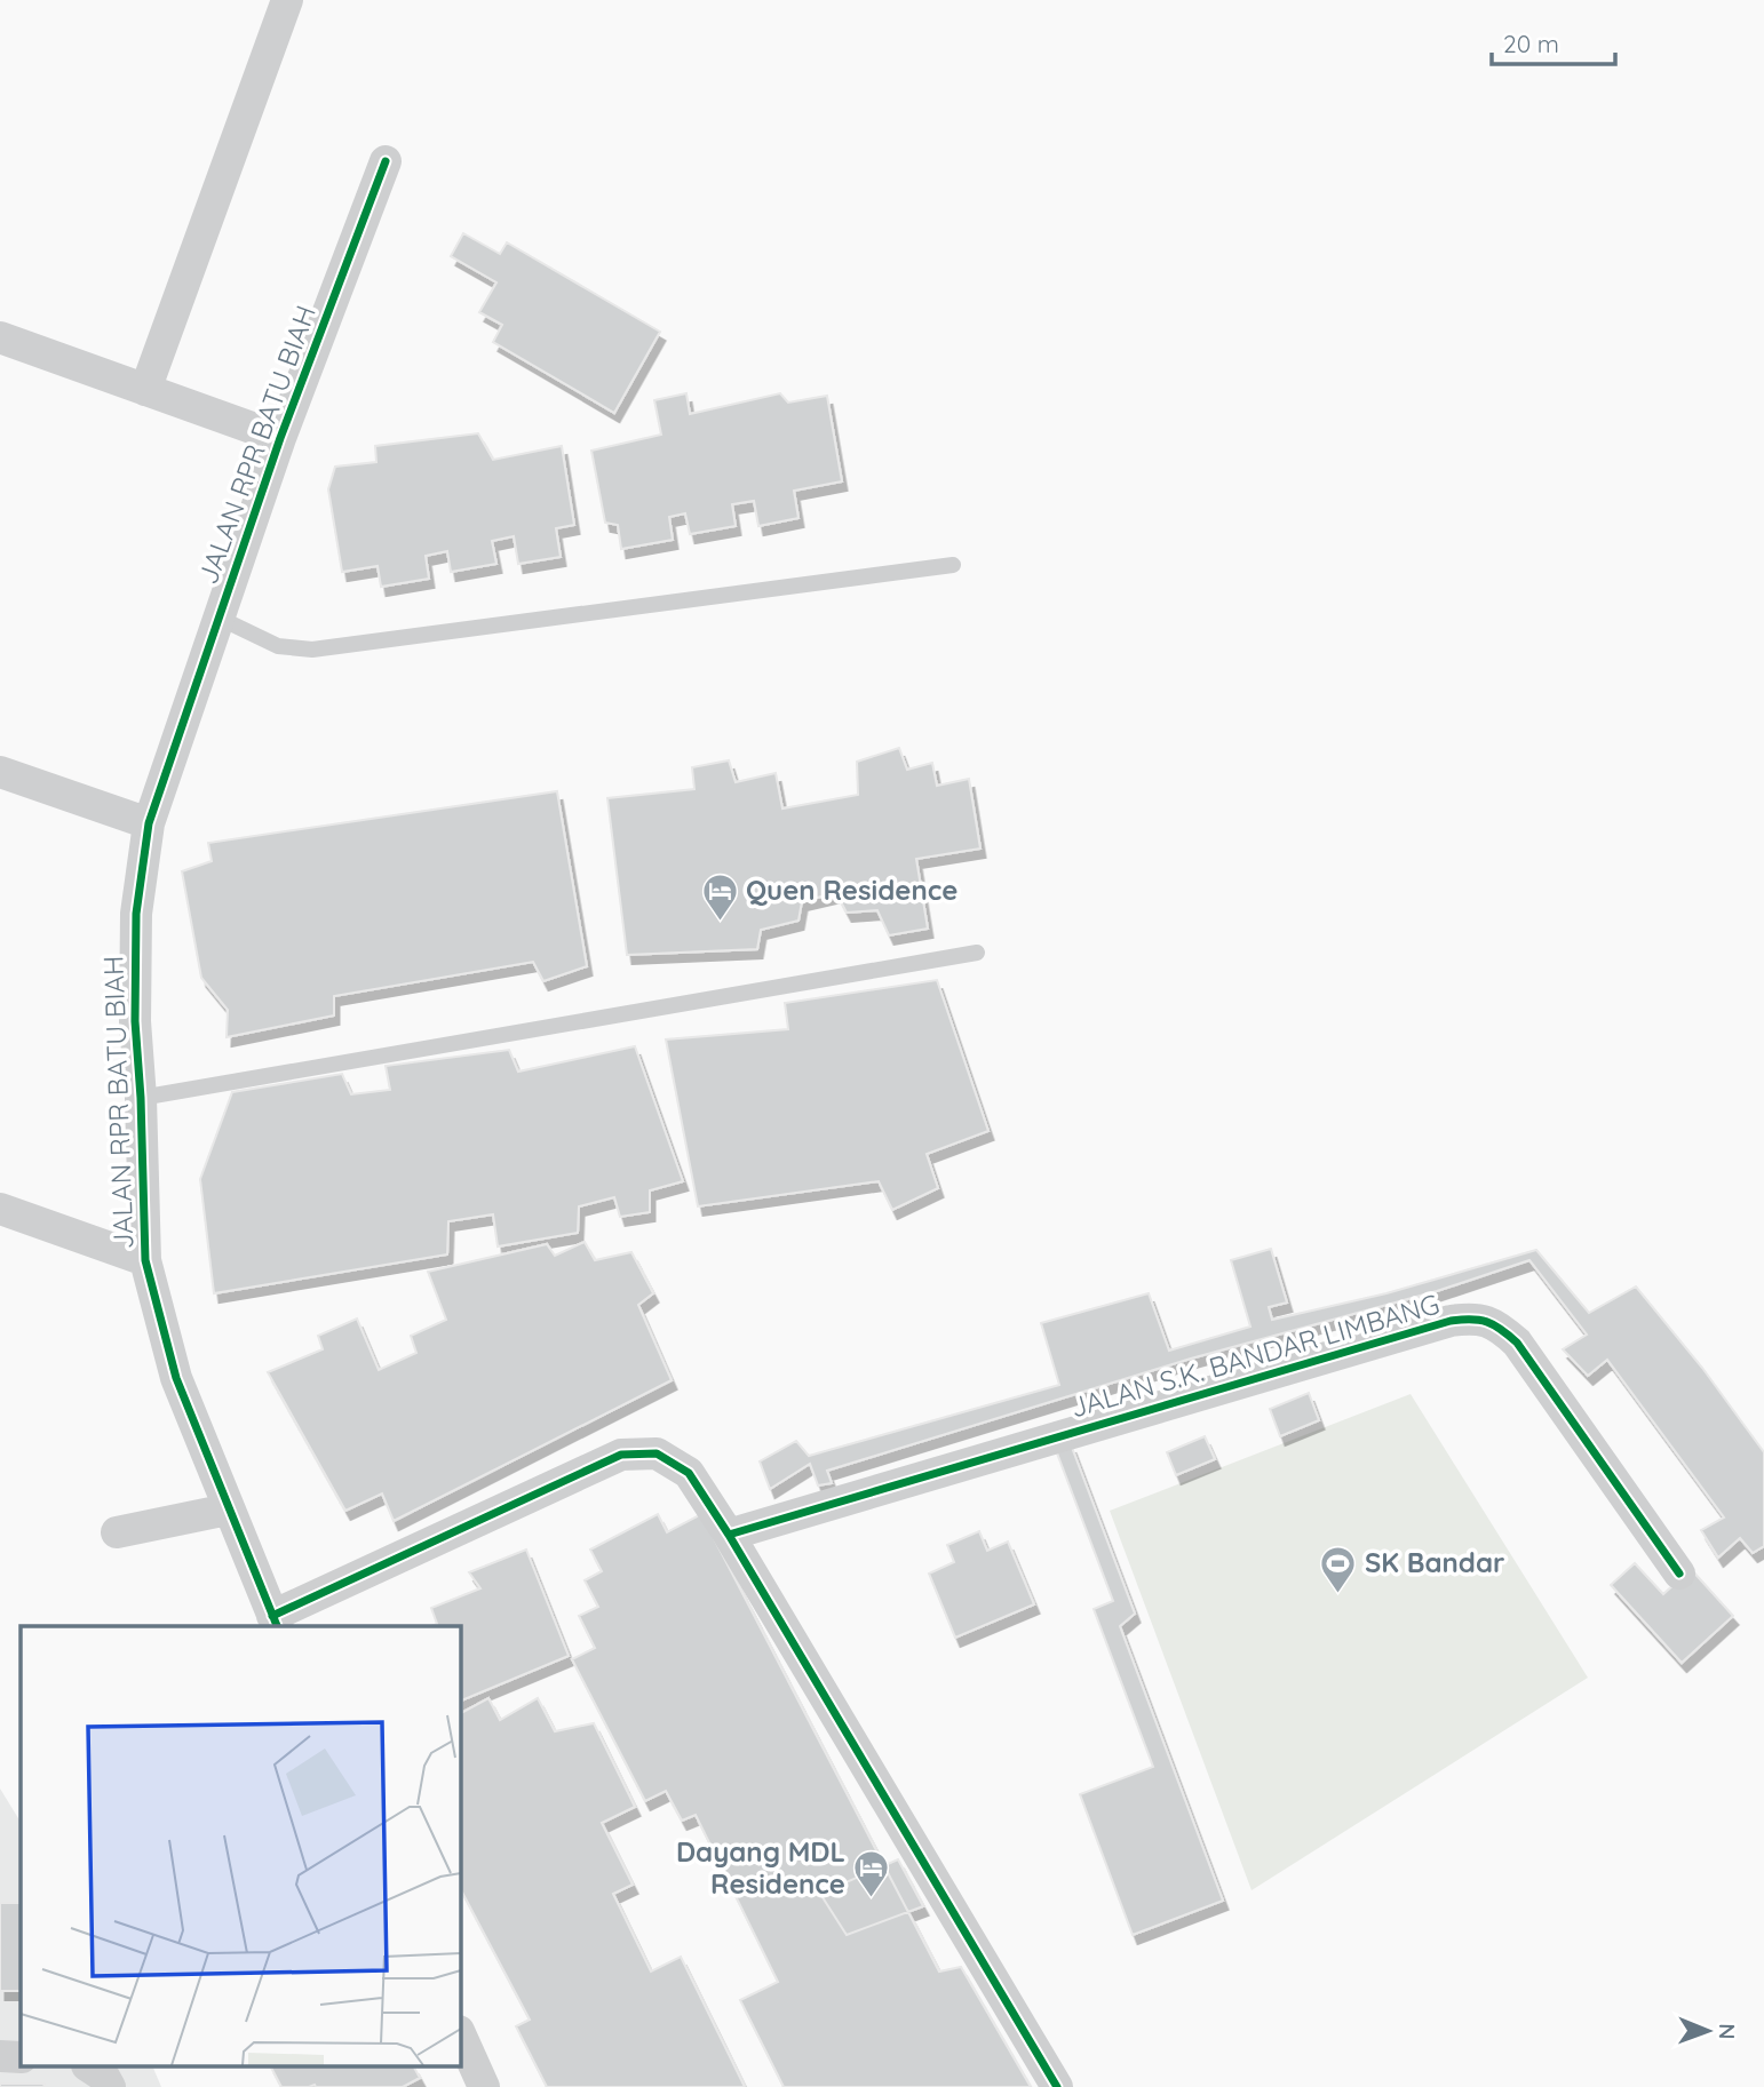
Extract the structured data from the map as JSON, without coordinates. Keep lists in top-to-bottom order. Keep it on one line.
{"streets":{"street":["JALAN RPR BATU BIAH","JALAN S.K. BANDAR LIMBANG"]},"places":{"hotel":["Quen Residence","Dayang MDL Residence"],"sports":["SK Bandar"]},"scale_bar":"20 m","north":"right"}
